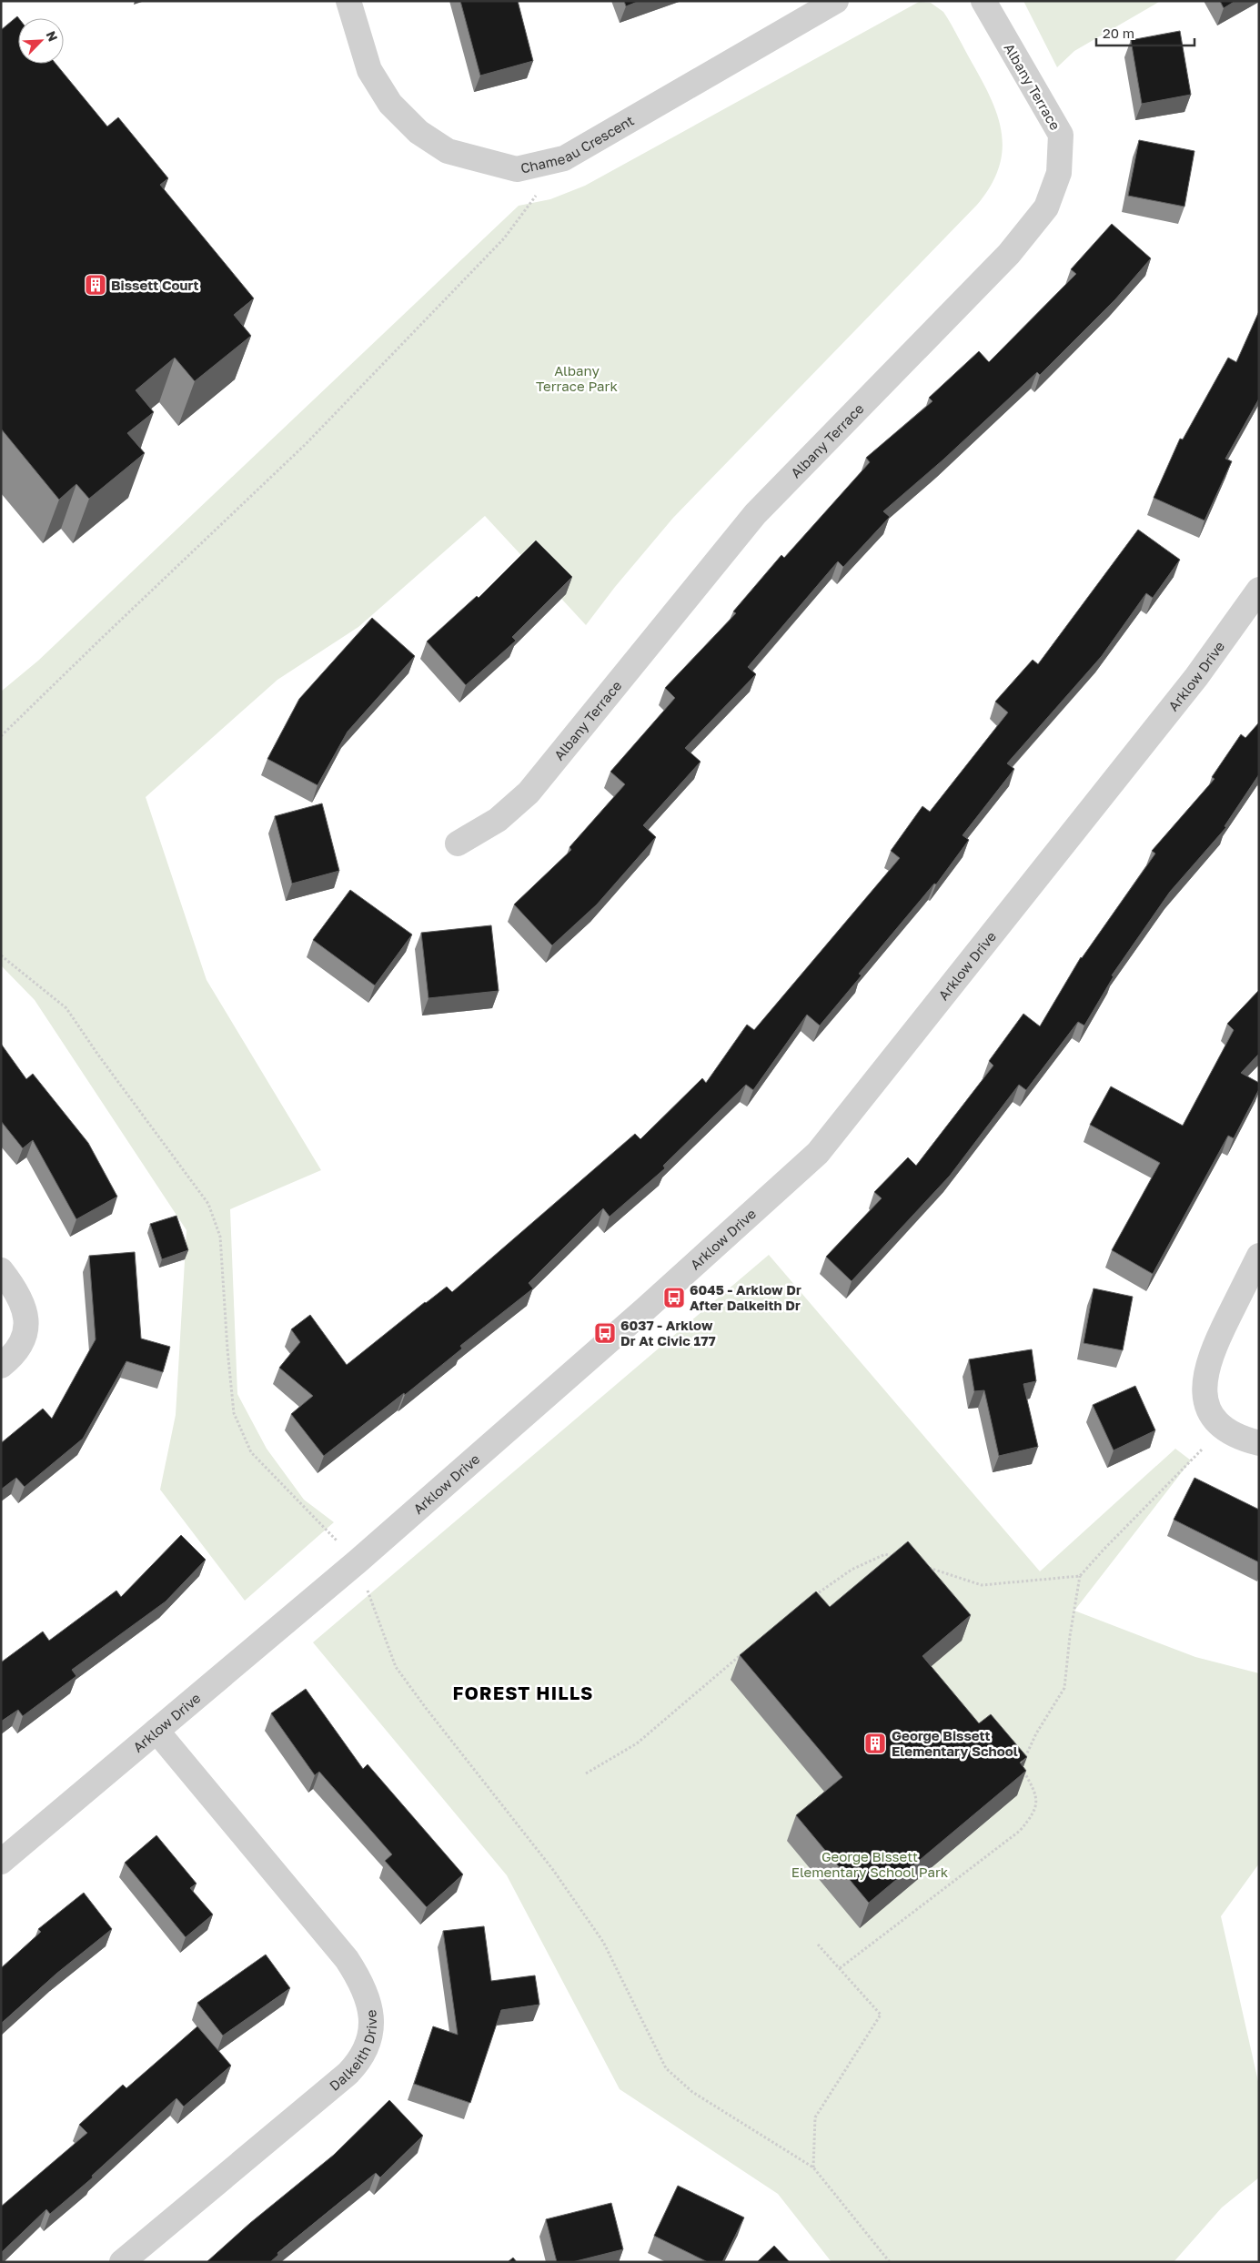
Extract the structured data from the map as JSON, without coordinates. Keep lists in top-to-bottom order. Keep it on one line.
{"streets":{"street":["Albany Terrace","Chameau Crescent","Arklow Drive","Dalkeith Drive"]},"crossings":[["Arklow Drive","Dalkeith Drive"]],"districts":["FOREST HILLS"],"parks":["Albany Terrace Park","George Bissett Elementary School Park"],"places":{"building":["Bissett Court","George Bissett Elementary School"],"bus stop":["6045 - Arklow Dr After Dalkeith Dr","6037 - Arklow Dr At Civic 177"]},"scale_bar":"20 m","north":"top right"}
